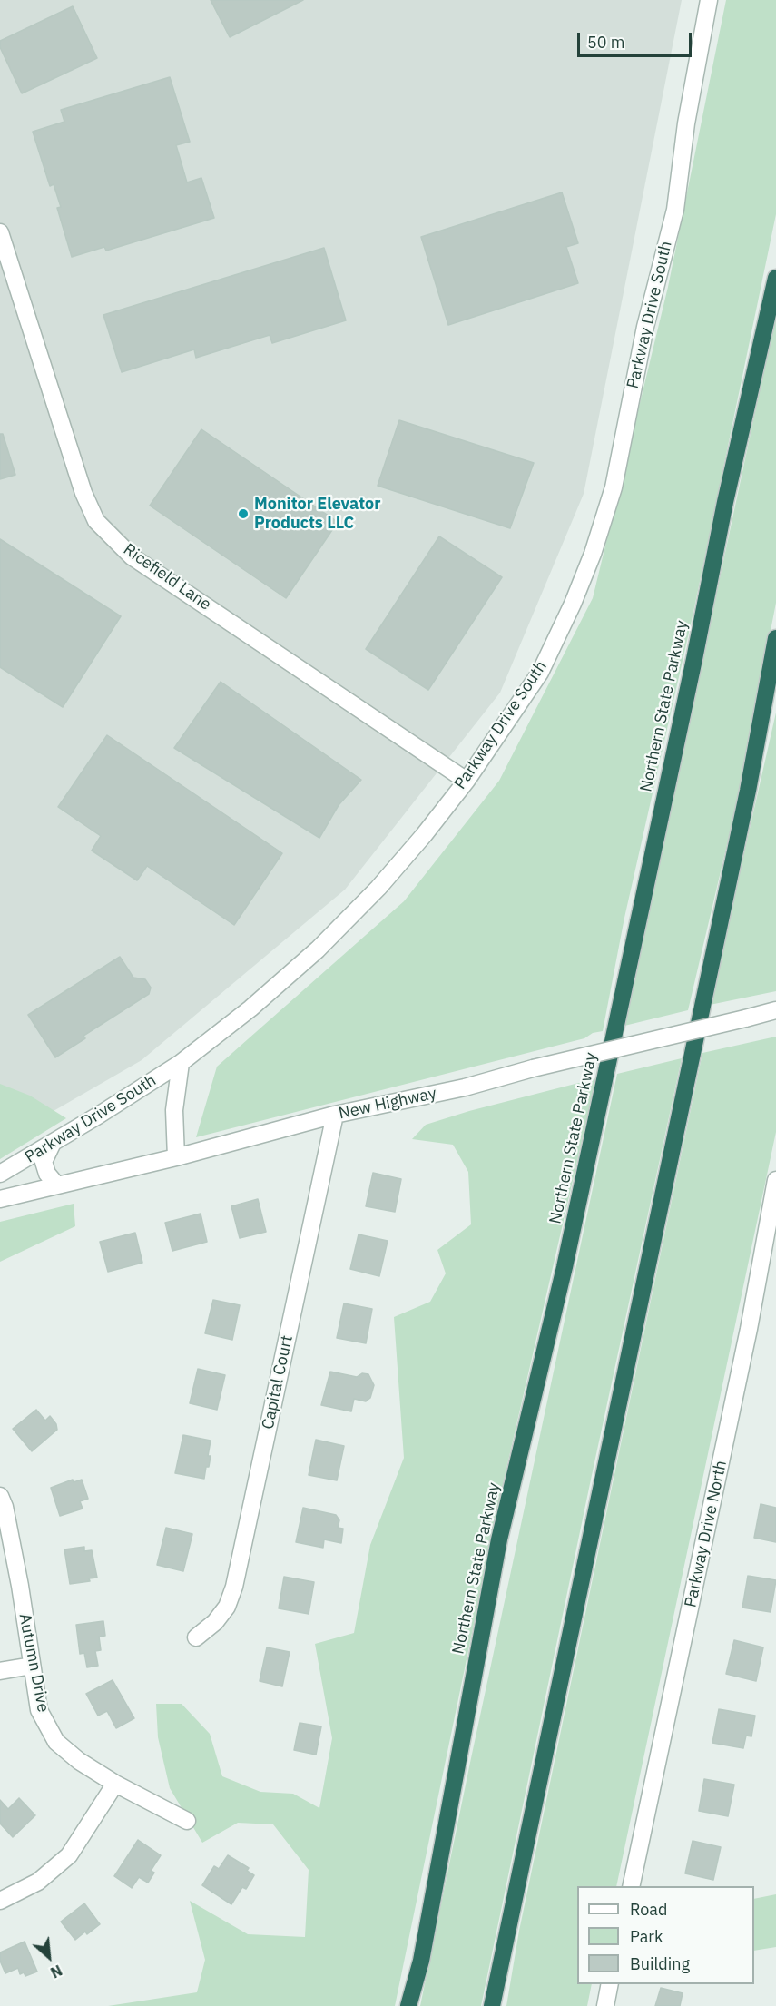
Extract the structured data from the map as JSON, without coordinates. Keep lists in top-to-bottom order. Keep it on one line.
{"streets":{"highway":["Northern State Parkway"],"street":["Parkway Drive South","Ricefield Lane","New Highway","Capital Court","Parkway Drive North","Autumn Drive"]},"crossings":[["Parkway Drive South","Ricefield Lane"],["Parkway Drive South","New Highway"],["New Highway","Capital Court"]],"places":["Monitor Elevator Products LLC"],"legend":["Road","Park","Building"],"scale_bar":"50 m","north":"bottom right"}
